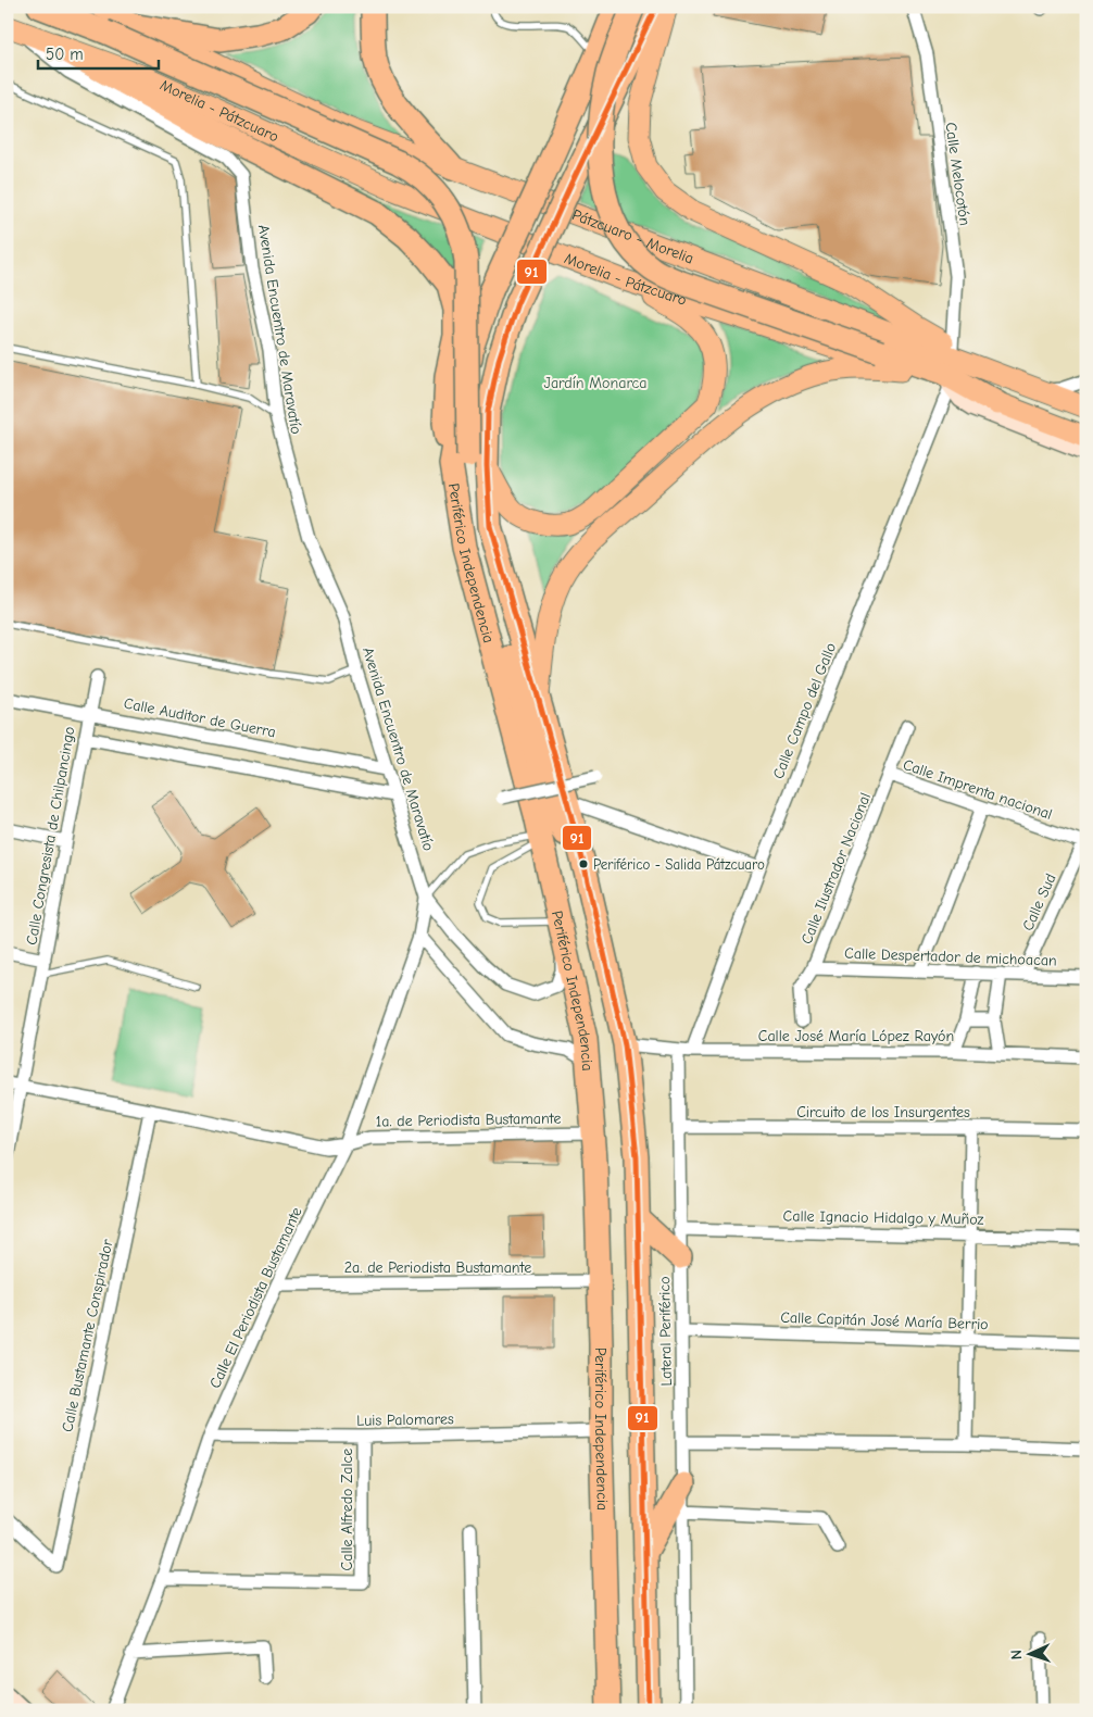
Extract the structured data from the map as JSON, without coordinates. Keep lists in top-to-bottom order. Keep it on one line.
{"streets":{"highway":["Periférico Independencia"],"main road":["Morelia - Pátzcuaro","Pátzcuaro - Morelia"],"street":["Calle Melocotón","Avenida Encuentro de Maravatío","Calle Campo del Gallo","Calle Auditor de Guerra","Calle Imprenta nacional","Calle Congresista de Chilpancingo","Calle Ilustrador Nacional","Calle Sud","Calle Despertador de michoacan","Calle José María López Rayón","Circuito de los Insurgentes","1a. de Periodista Bustamante","Calle Ignacio Hidalgo y Muñoz","2a. de Periodista Bustamante","Calle El Periodista Bustamante","Calle Capitán José María Berrio","Lateral Periférico","Calle Bustamante Conspirador","Luis Palomares","Calle Alfredo Zalce"]},"crossings":[["Morelia - Pátzcuaro","Avenida Encuentro de Maravatío"],["Morelia - Pátzcuaro","Calle Campo del Gallo"],["Avenida Encuentro de Maravatío","Calle Auditor de Guerra"],["Avenida Encuentro de Maravatío","Calle El Periodista Bustamante"],["Periférico Independencia","Calle José María López Rayón"],["Periférico Independencia","1a. de Periodista Bustamante"],["Periférico Independencia","2a. de Periodista Bustamante"],["Periférico Independencia","Luis Palomares"],["Calle Campo del Gallo","Calle José María López Rayón"],["Calle Auditor de Guerra","Calle Congresista de Chilpancingo"],["Calle Imprenta nacional","Calle Ilustrador Nacional"],["Calle Imprenta nacional","Calle Sud"],["Calle Congresista de Chilpancingo","1a. de Periodista Bustamante"],["Calle Ilustrador Nacional","Calle Despertador de michoacan"],["Calle Sud","Calle Despertador de michoacan"],["Calle José María López Rayón","Lateral Periférico"],["Circuito de los Insurgentes","Lateral Periférico"],["1a. de Periodista Bustamante","Calle El Periodista Bustamante"],["1a. de Periodista Bustamante","Calle Bustamante Conspirador"],["Calle Ignacio Hidalgo y Muñoz","Lateral Periférico"],["2a. de Periodista Bustamante","Calle El Periodista Bustamante"],["Calle El Periodista Bustamante","Luis Palomares"],["Calle El Periodista Bustamante","Calle Alfredo Zalce"],["Calle Capitán José María Berrio","Lateral Periférico"],["Luis Palomares","Calle Alfredo Zalce"]],"parks":["Jardín Monarca"],"places":["Periférico - Salida Pátzcuaro"],"lines":["transit line 91"],"scale_bar":"50 m","north":"left"}
